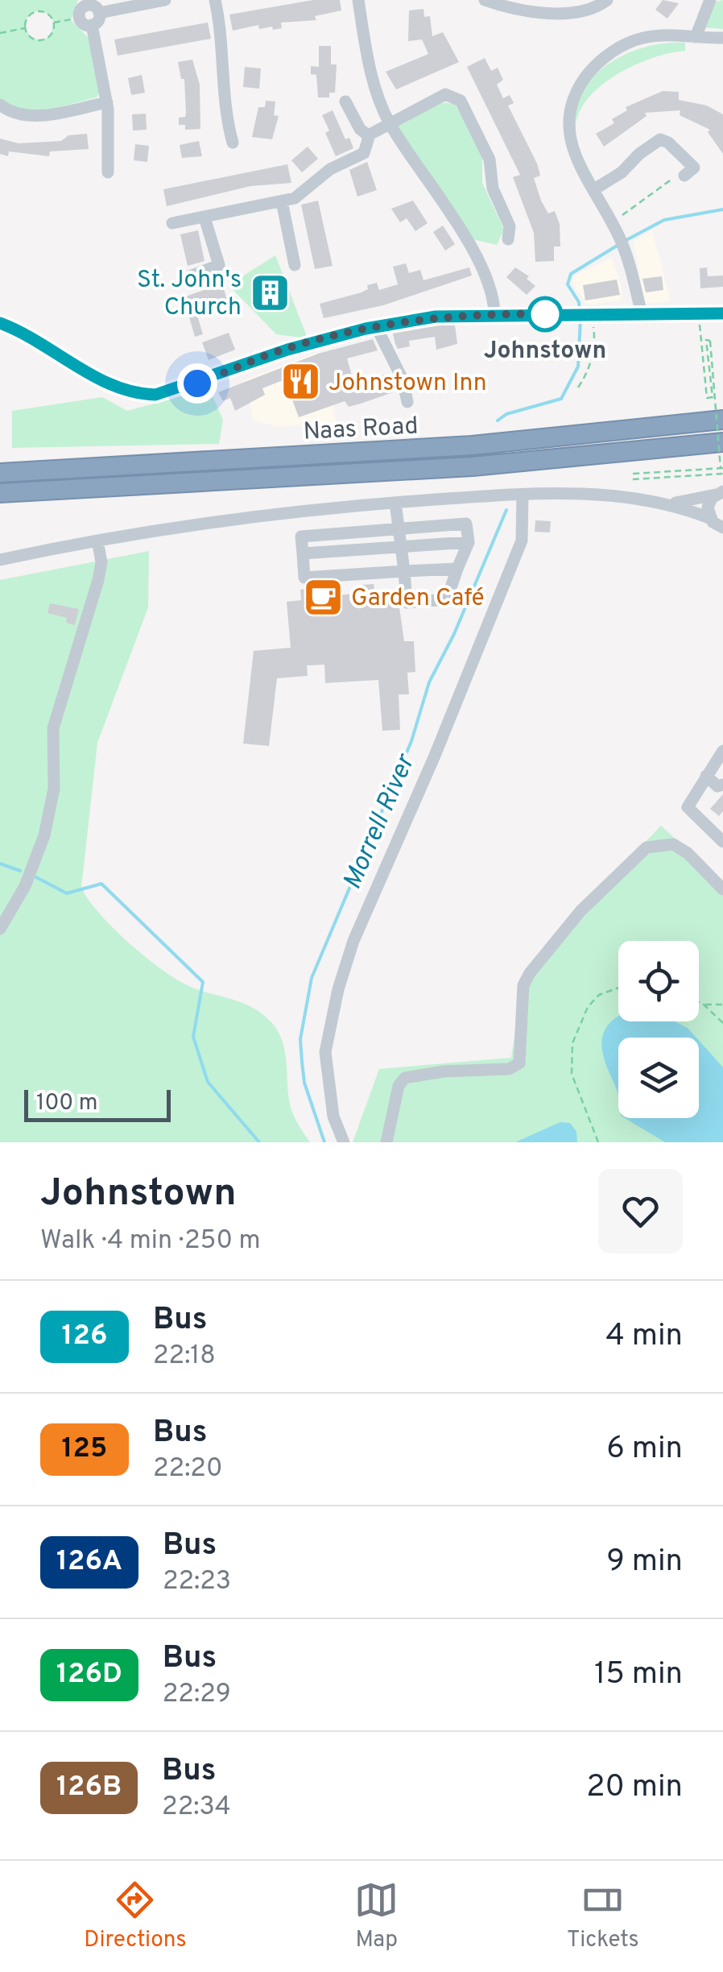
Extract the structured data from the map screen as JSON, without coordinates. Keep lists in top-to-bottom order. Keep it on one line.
{"streets":{"highway":["Naas Road"]},"water":["Morrell River"],"places":{"building":["St. John's Church"],"other":["Johnstown"],"restaurant":["Johnstown Inn"],"cafe":["Garden Café"]},"lines":["bus line 126"],"scale_bar":"100 m","page":{"scale":"100 m","heading":["Johnstown","Walk · 4 min · 250 m"],"list":[{"mark":"126","name":"Bus","note":"22:18","value":"4 min"},{"mark":"125","name":"Bus","note":"22:20","value":"6 min"},{"mark":"126A","name":"Bus","note":"22:23","value":"9 min"},{"mark":"126D","name":"Bus","note":"22:29","value":"15 min"},{"mark":"126B","name":"Bus","note":"22:34","value":"20 min"}],"tabs":["Directions","Map","Tickets"]}}
